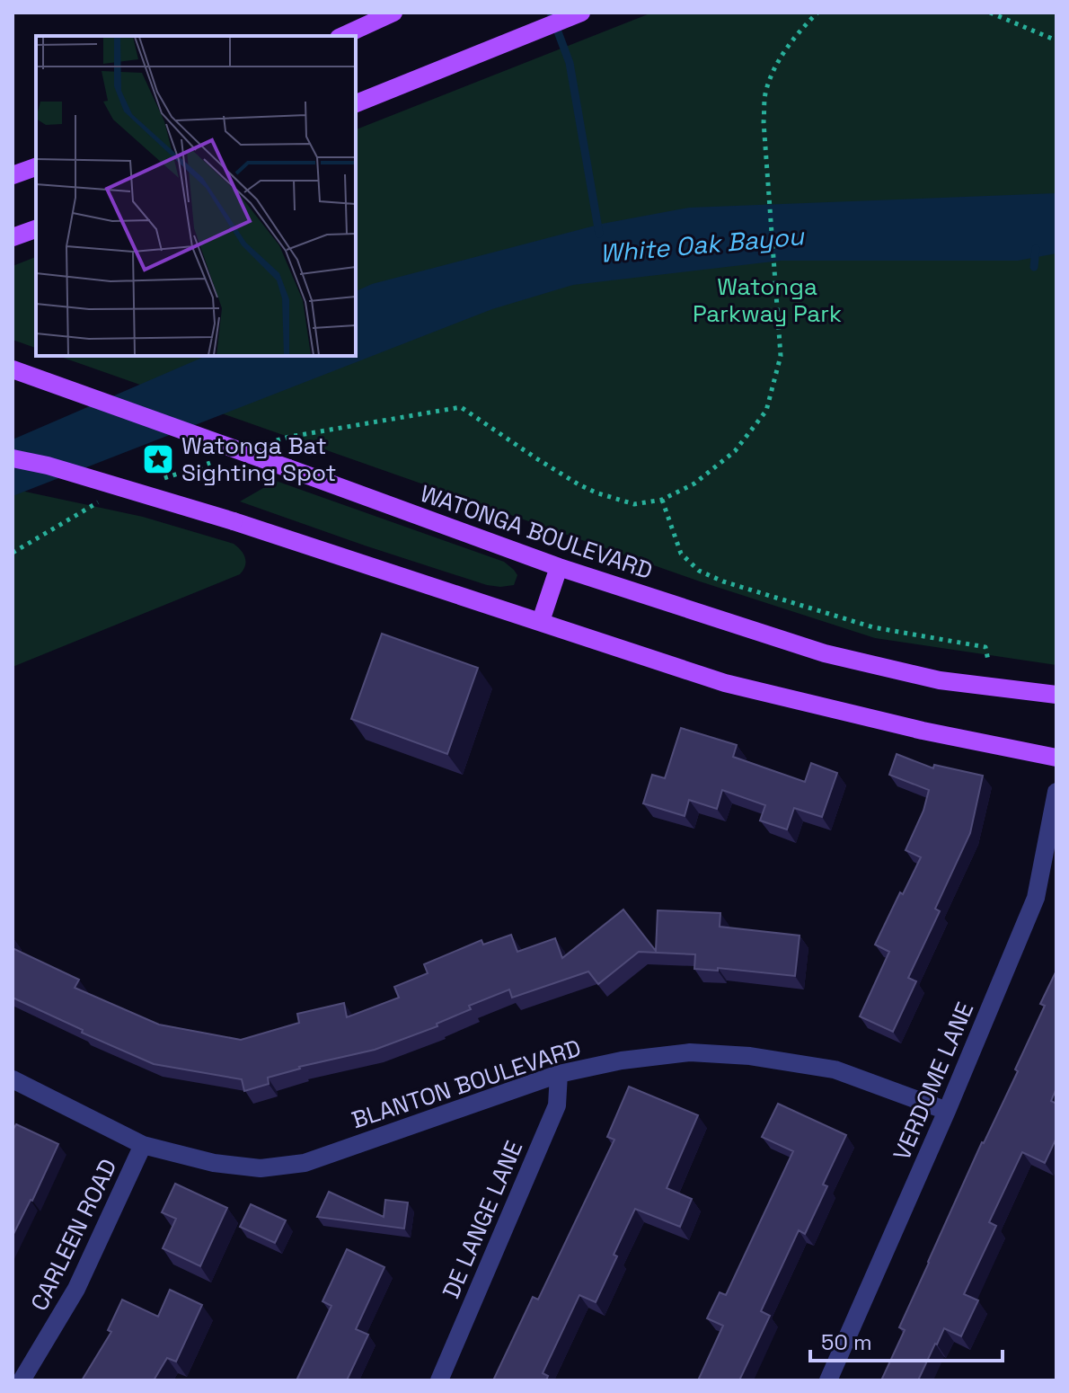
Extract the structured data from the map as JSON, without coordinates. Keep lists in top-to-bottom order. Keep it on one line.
{"streets":{"main road":["WATONGA BOULEVARD"],"street":["VERDOME LANE","BLANTON BOULEVARD","DE LANGE LANE","CARLEEN ROAD"]},"crossings":[["VERDOME LANE","BLANTON BOULEVARD"],["BLANTON BOULEVARD","DE LANGE LANE"],["BLANTON BOULEVARD","CARLEEN ROAD"]],"water":["White Oak Bayou"],"parks":["Watonga Parkway Park"],"places":{"place":["Watonga Bat Sighting Spot"]},"scale_bar":"50 m"}
